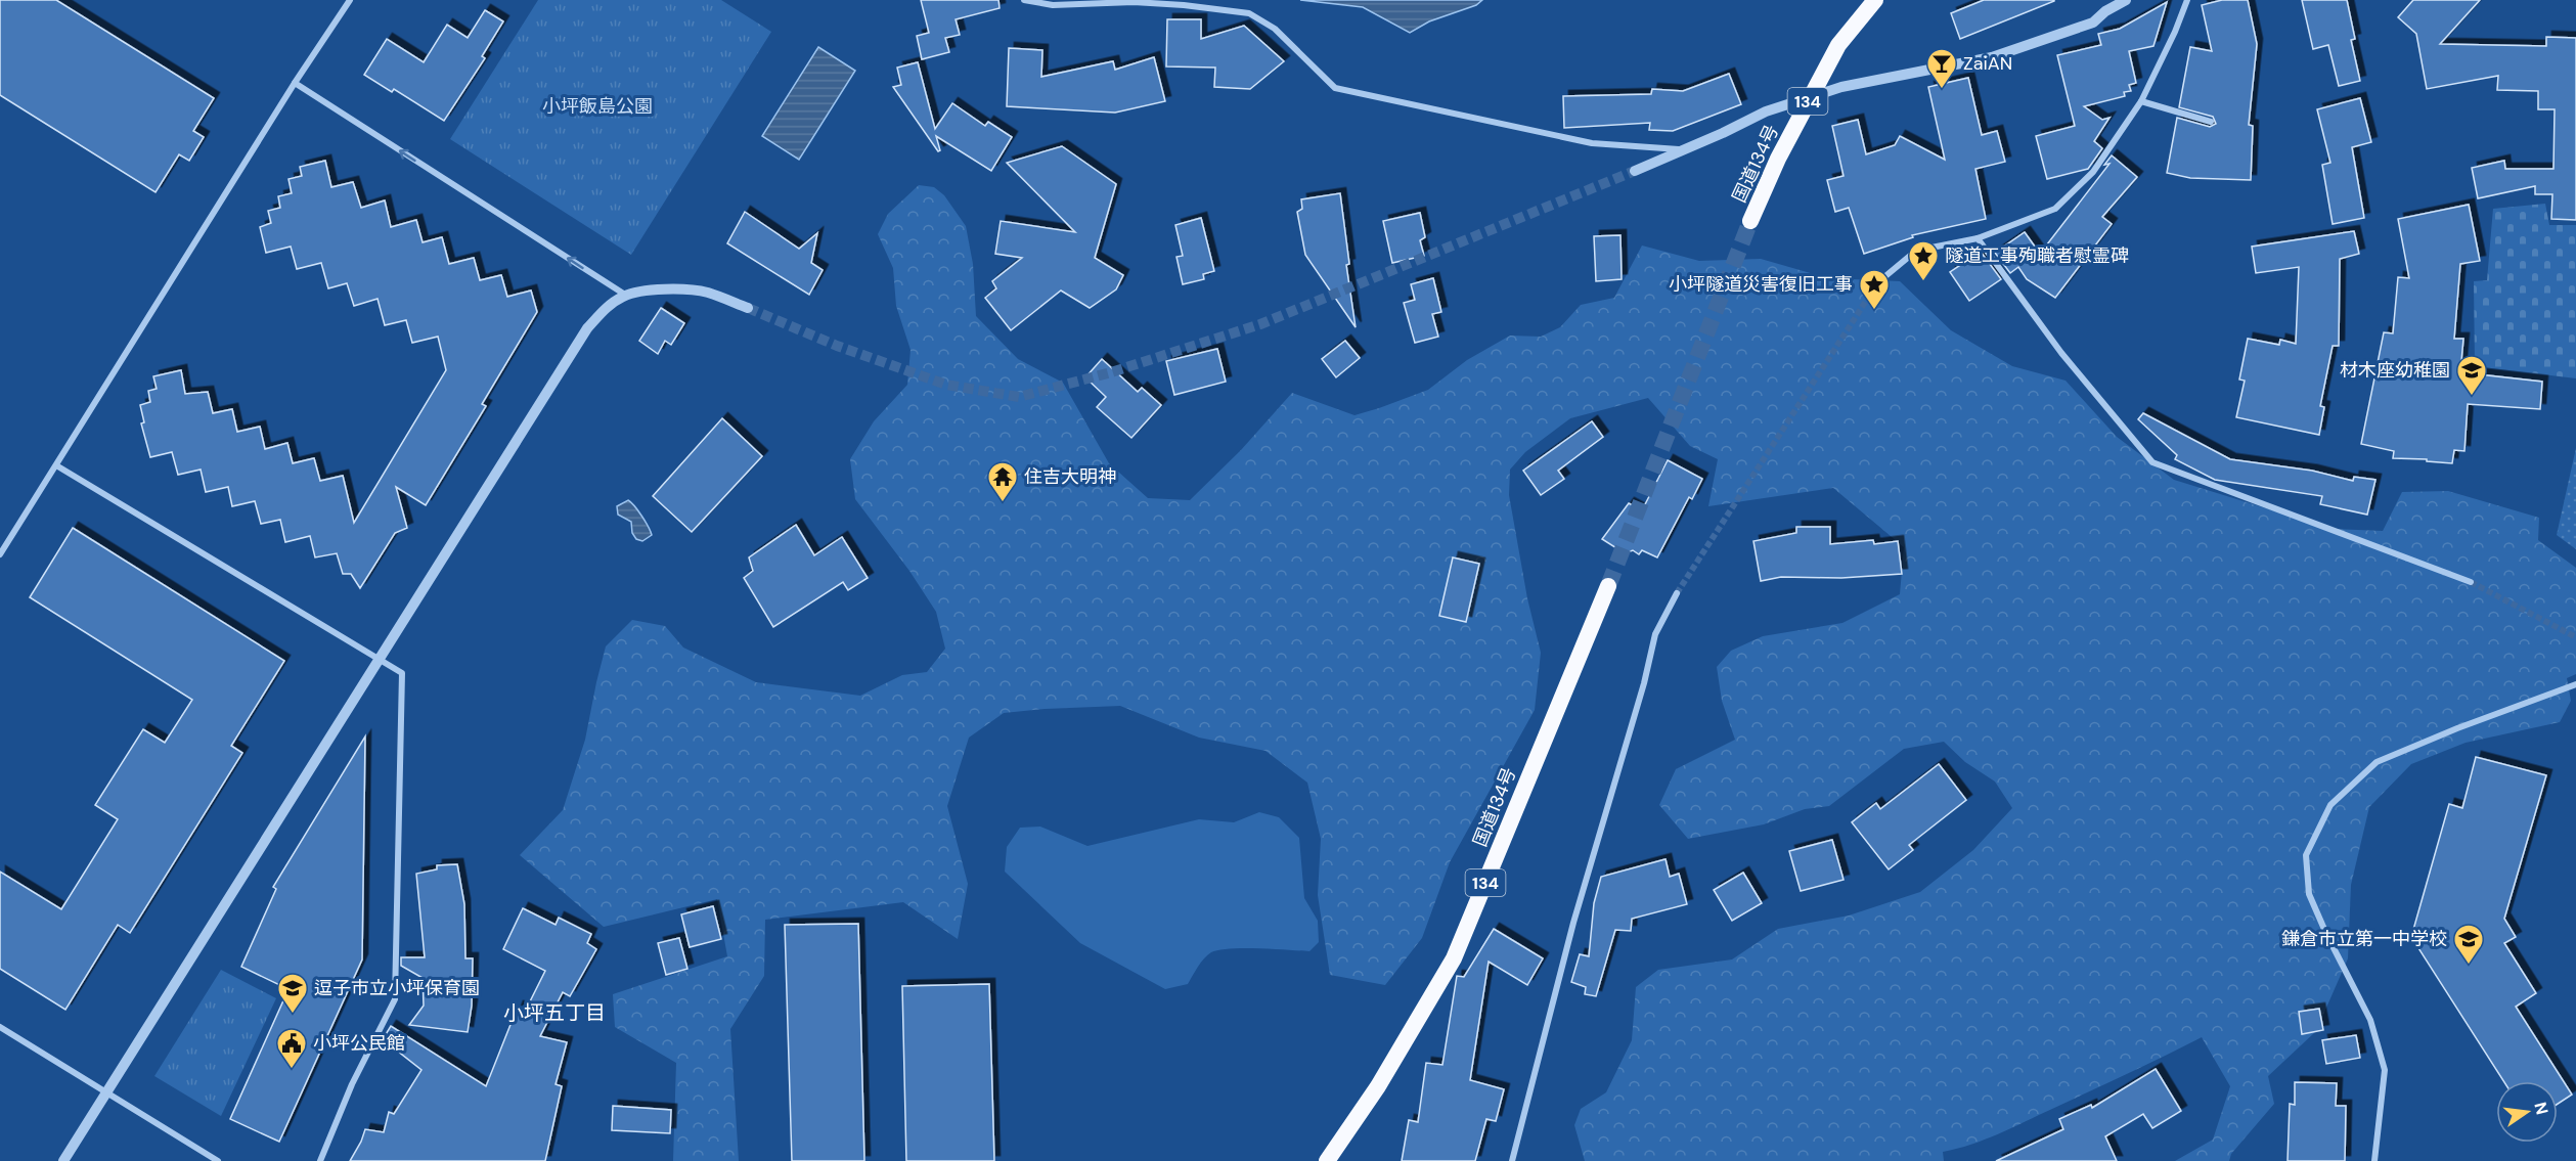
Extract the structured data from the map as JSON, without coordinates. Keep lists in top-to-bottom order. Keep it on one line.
{"streets":{"highway":["134","国道134号"]},"districts":["小坪五丁目"],"parks":["小坪飯島公園"],"places":{"bar":["ZaiAN"],"place":["隧道工事殉職者慰霊碑","小坪隧道災害復旧工事"],"school or university":["材木座幼稚園","鎌倉市立第一中学校","逗子市立小坪保育園"],"temple":["住吉大明神"],"public building":["小坪公民館"]},"north":"right"}
